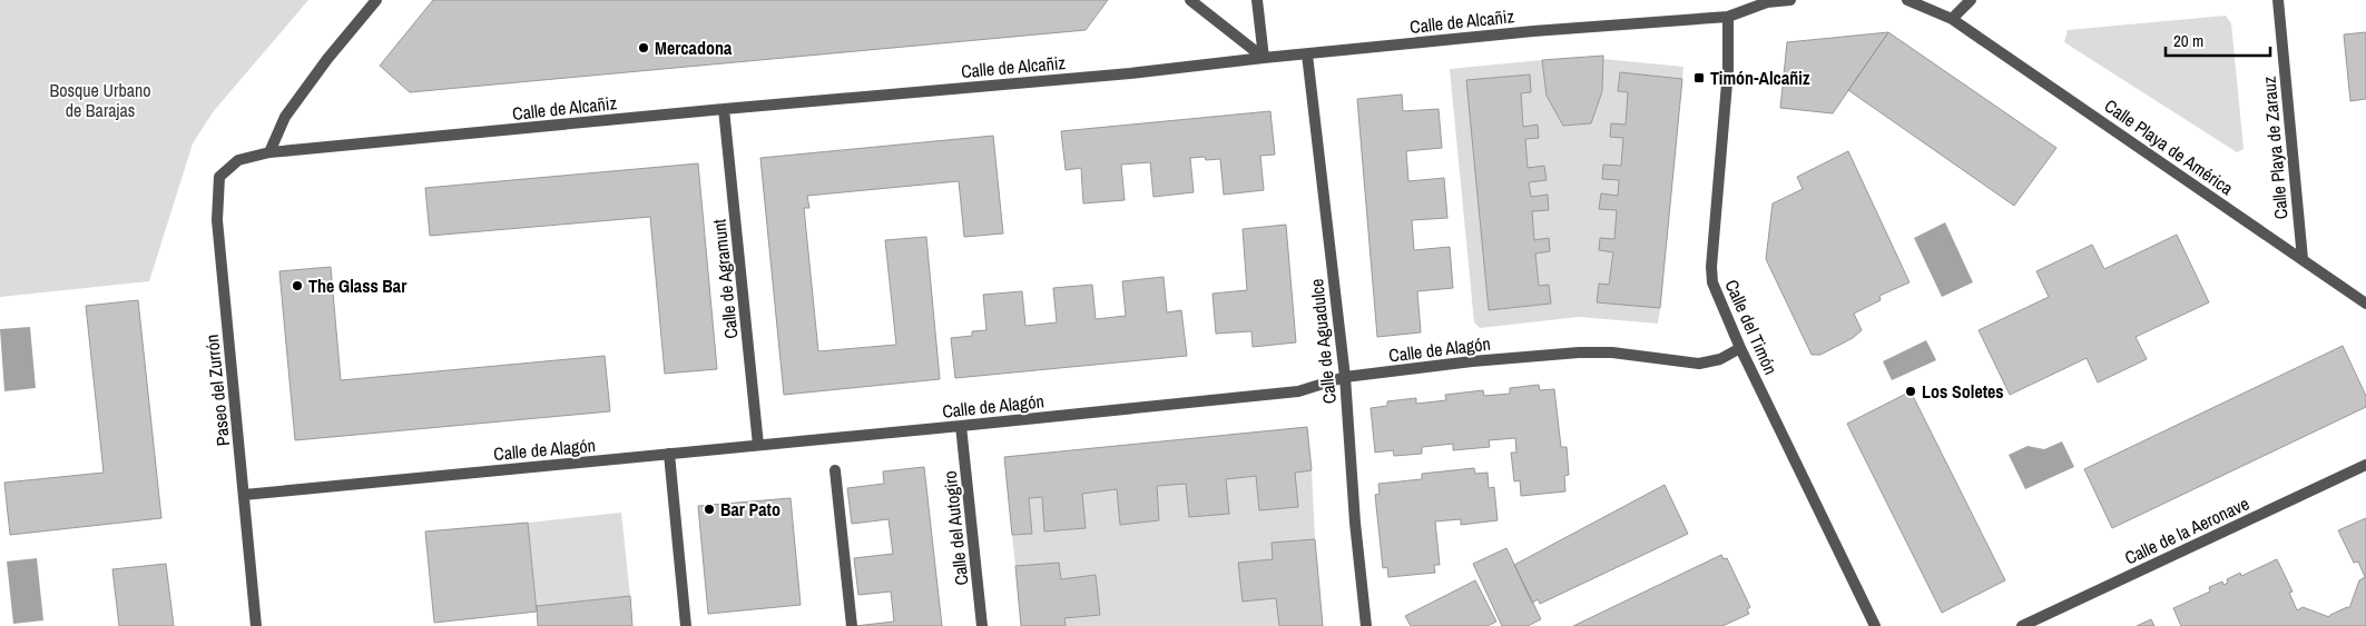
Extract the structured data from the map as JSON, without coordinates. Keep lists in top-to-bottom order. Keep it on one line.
{"streets":{"street":["Calle de Alcañiz","Calle Playa de América","Calle Playa de Zarauz","Calle de Agramunt","Calle del Timón","Calle de Aguadulce","Calle de Alagón","Paseo del Zurrón","Calle del Autogiro","Calle de la Aeronave"]},"crossings":[["Calle de Alcañiz","Calle de Agramunt"],["Calle de Alcañiz","Calle del Timón"],["Calle de Alcañiz","Calle de Aguadulce"],["Calle de Alcañiz","Paseo del Zurrón"],["Calle Playa de América","Calle Playa de Zarauz"],["Calle de Agramunt","Calle de Alagón"],["Calle del Timón","Calle de Alagón"],["Calle de Aguadulce","Calle de Alagón"],["Calle de Alagón","Paseo del Zurrón"],["Calle de Alagón","Calle del Autogiro"]],"parks":["Bosque Urbano de Barajas"],"places":{"other":["Mercadona","The Glass Bar","Los Soletes","Bar Pato"],"transit":["Timón-Alcañiz"]},"scale_bar":"20 m"}
